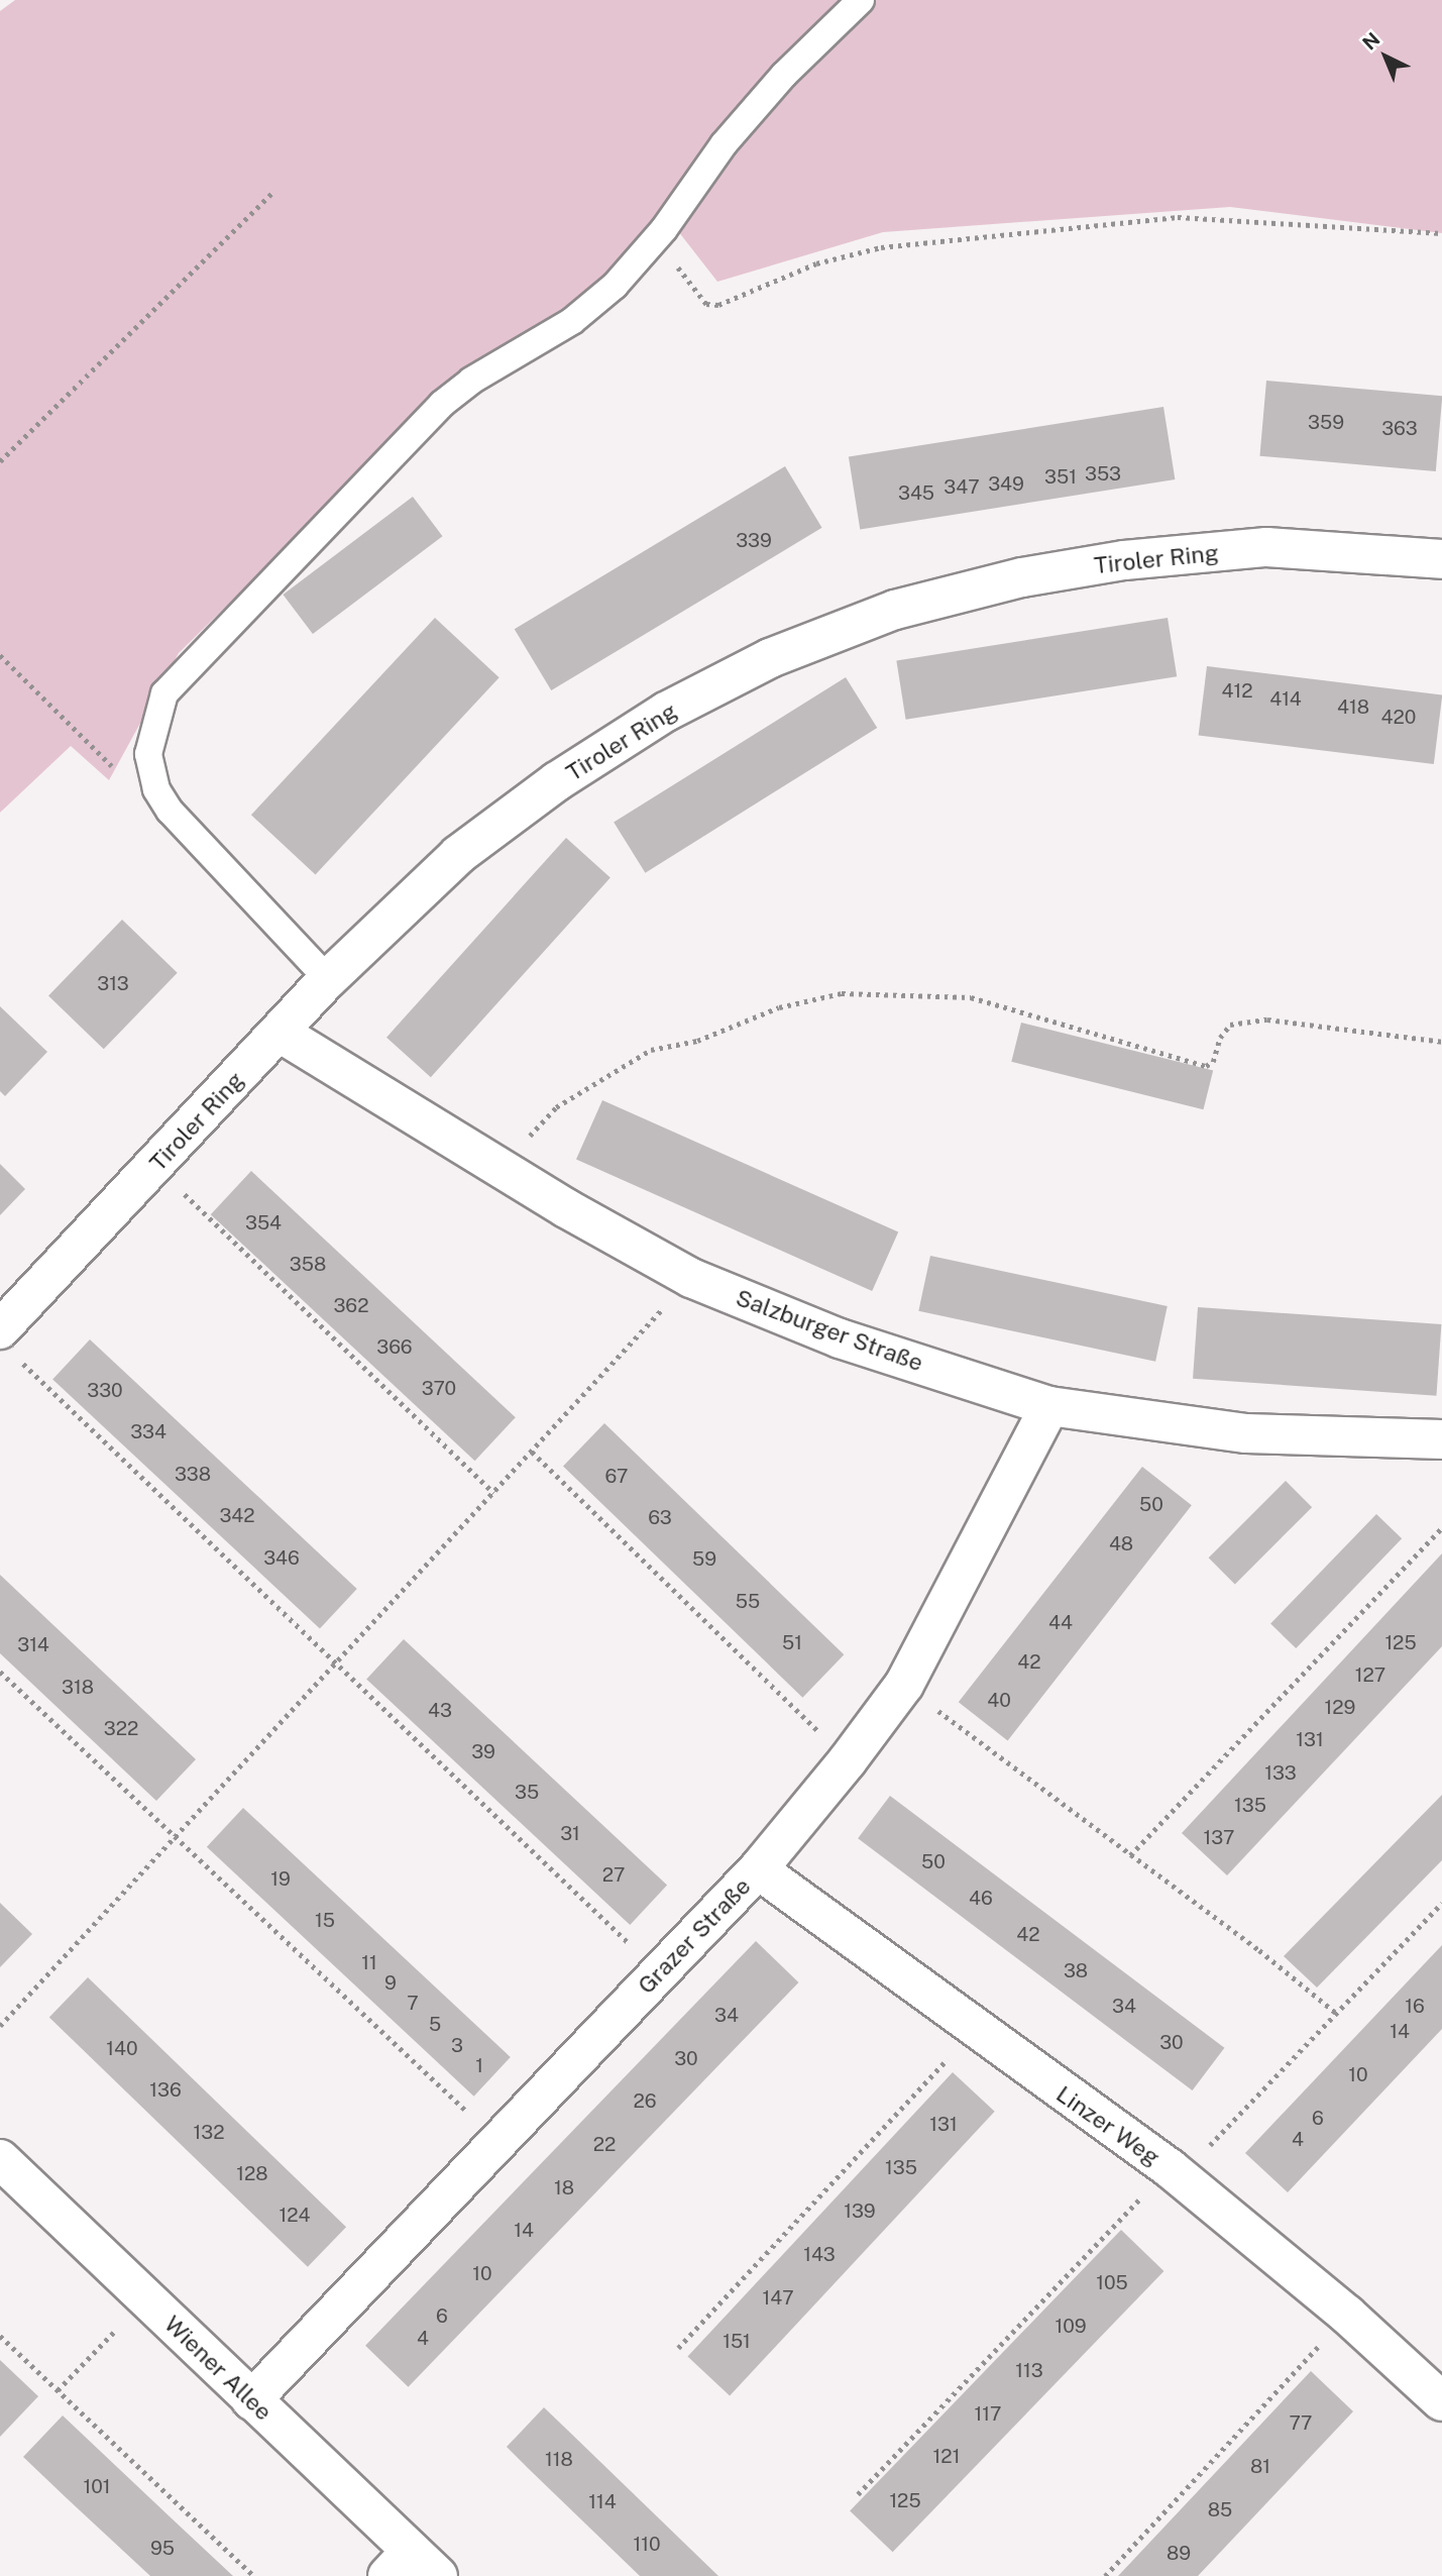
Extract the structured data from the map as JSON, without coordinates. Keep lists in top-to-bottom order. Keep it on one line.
{"streets":{"street":["Tiroler Ring","Salzburger Straße","Grazer Straße","Linzer Weg","Wiener Allee"]},"crossings":[["Tiroler Ring","Salzburger Straße"],["Salzburger Straße","Grazer Straße"],["Grazer Straße","Linzer Weg"],["Grazer Straße","Wiener Allee"]],"house_numbers":["359","363","353","351","349","347","345","339","412","414","418","420","313","354","358","362","366","370","330","334","338","67","50","342","63","48","346","59","55","44","51","125","314","42","127","318","40","129","43","322","131","39","133","35","135","31","137","50","27","19","46","15","42","11","38","9","7","34","16","34","5","14","30","3","140","30","1","10","136","26","6","131","132","4","22","135","128","18","139","124","14","143","10","105","147","6","109","4","151","113","117","77","121","118","81","101","125","114","85","110","95","89"],"north":"top left"}
